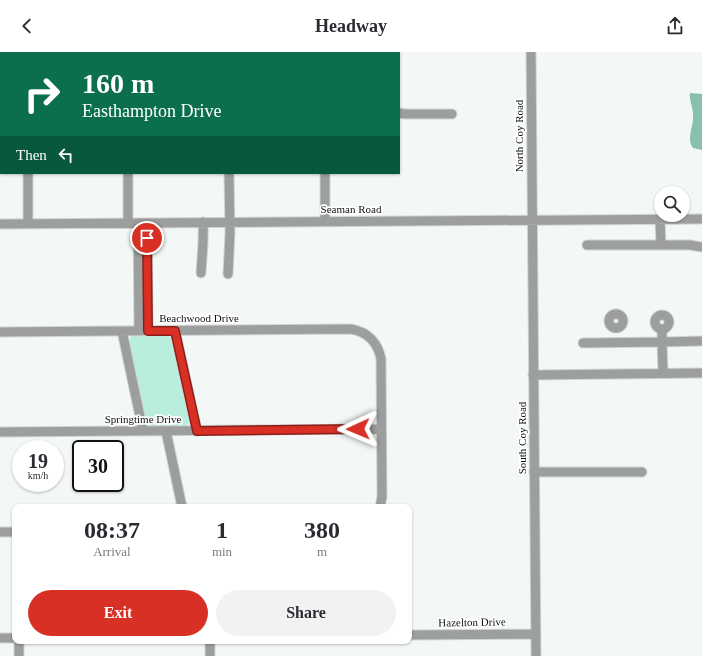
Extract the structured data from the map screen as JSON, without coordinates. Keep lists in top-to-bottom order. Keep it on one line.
{"streets":{"street":["North Coy Road","Seaman Road","Beachwood Drive","Springtime Drive","South Coy Road","Hazelton Drive"]},"crossings":[["North Coy Road","Seaman Road"],["North Coy Road","South Coy Road"],["Seaman Road","South Coy Road"],["Beachwood Drive","Springtime Drive"],["South Coy Road","Hazelton Drive"]],"page":{"header":"Headway","turn":["160 m","Easthampton Drive"],"then":"Then","speed":"19 km/h","limit":"30","eta":["08:37","Arrival","1","min","380","m"],"buttons":["Exit","Share"]}}
